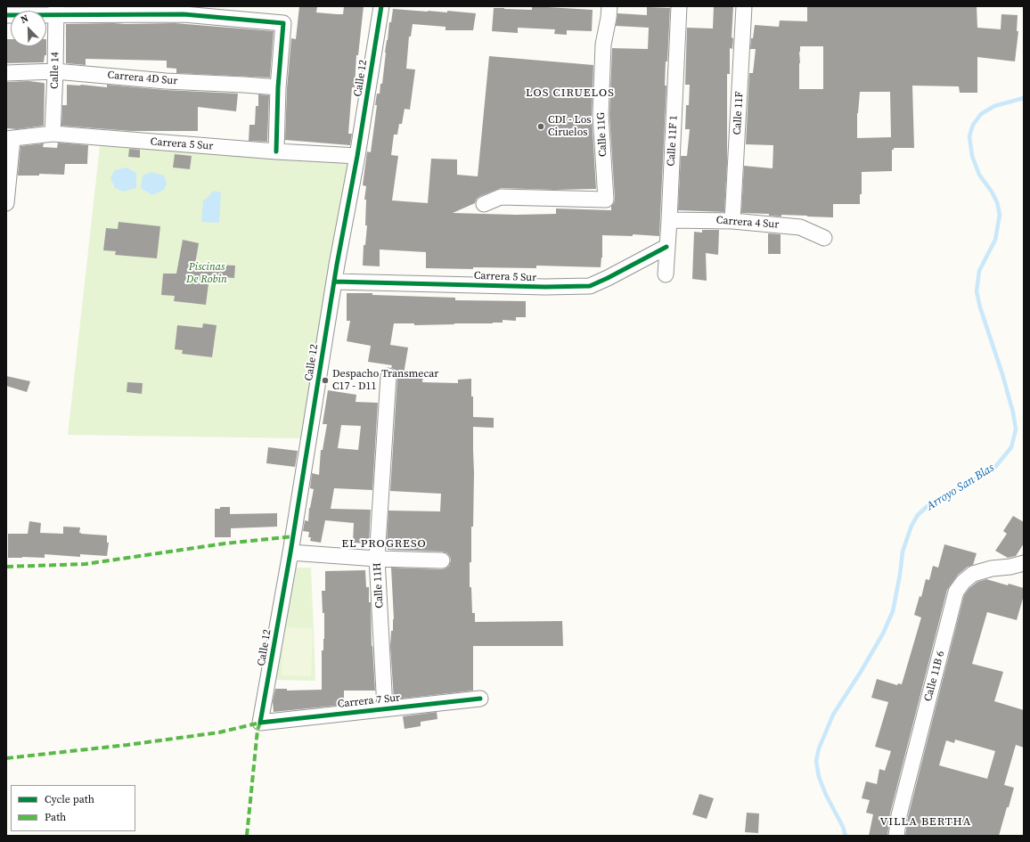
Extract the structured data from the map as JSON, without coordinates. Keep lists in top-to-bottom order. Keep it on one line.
{"streets":{"street":["Calle 14","Carrera 4D Sur","Calle 12","Calle 11F","Calle 11G","Calle 11F 1","Carrera 5 Sur","Carrera 4 Sur","Calle 11H","Calle 11B 6","Carrera 7 Sur"]},"crossings":[["Calle 14","Carrera 4D Sur"],["Calle 14","Carrera 5 Sur"],["Calle 12","Carrera 5 Sur"],["Calle 12","Carrera 7 Sur"],["Calle 11F","Carrera 4 Sur"],["Calle 11F 1","Carrera 5 Sur"],["Calle 11F 1","Carrera 4 Sur"],["Calle 11H","Carrera 7 Sur"]],"districts":["LOS CIRUELOS","EL PROGRESO","VILLA BERTHA"],"water":["Arroyo San Blas"],"parks":["Piscinas De Robin"],"places":["CDI - Los Ciruelos","Despacho Transmecar C17 - D11"],"legend":["Cycle path","Path"],"north":"top left"}
